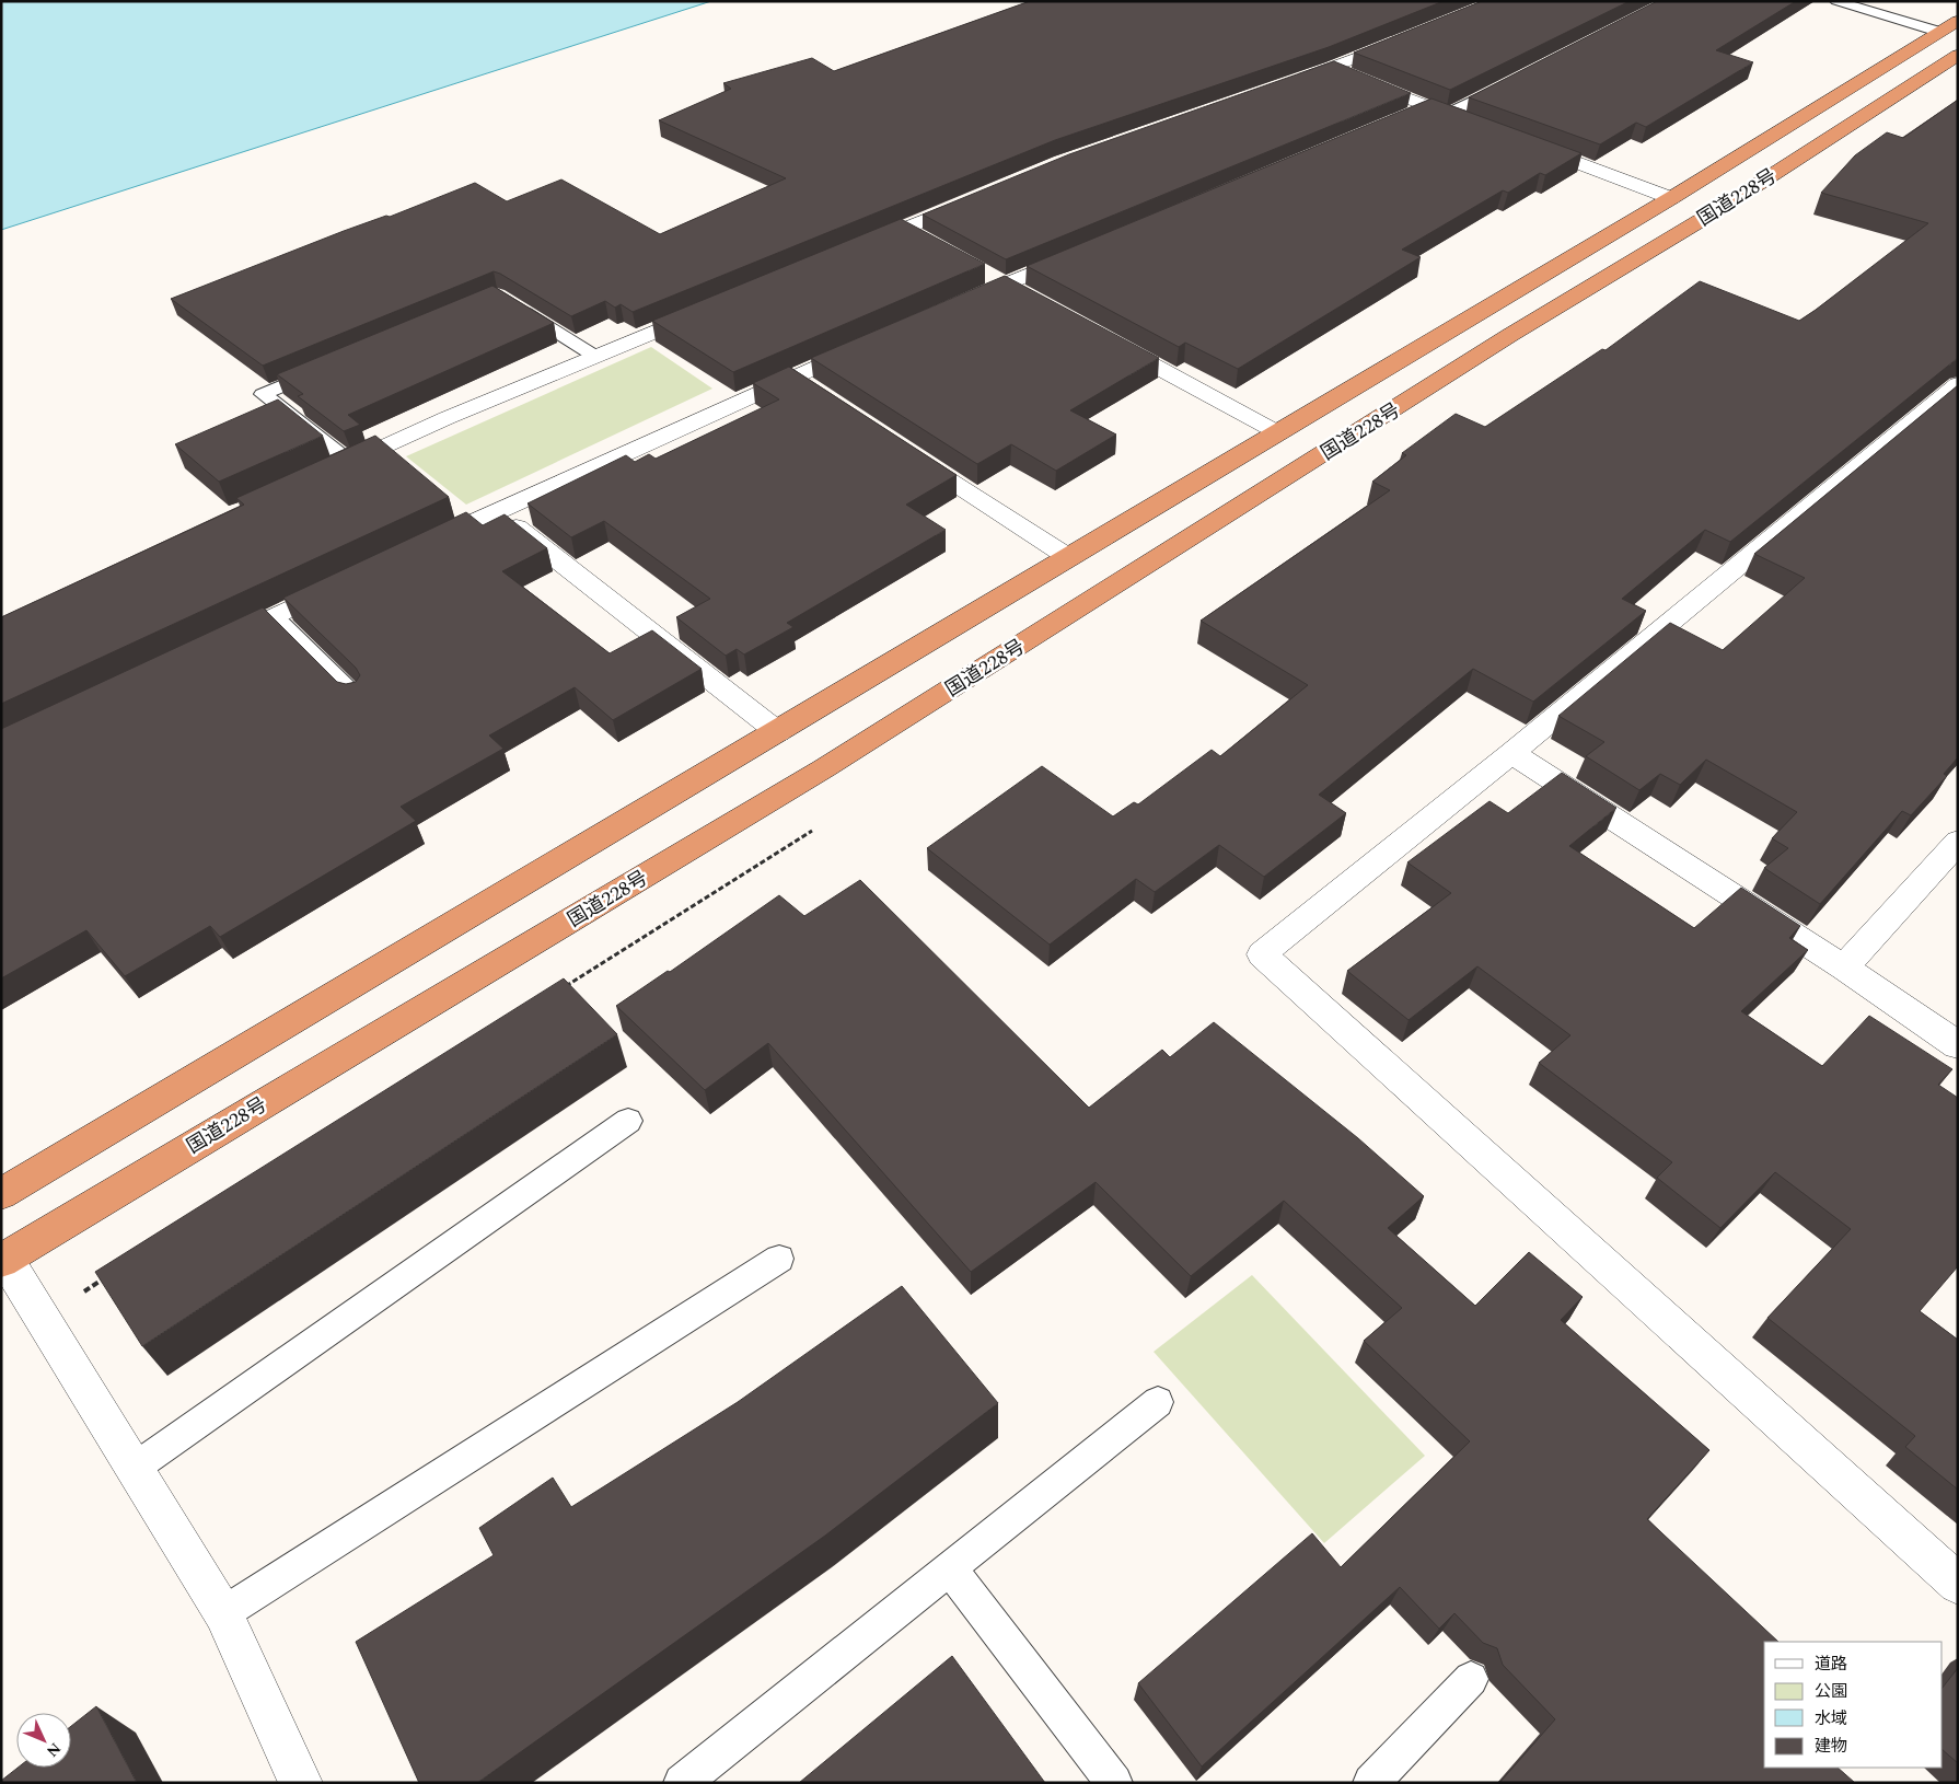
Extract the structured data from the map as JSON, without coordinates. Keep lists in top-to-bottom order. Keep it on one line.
{"streets":{"highway":["国道228号"]},"legend":["道路","公園","水域","建物"],"north":"bottom right"}
